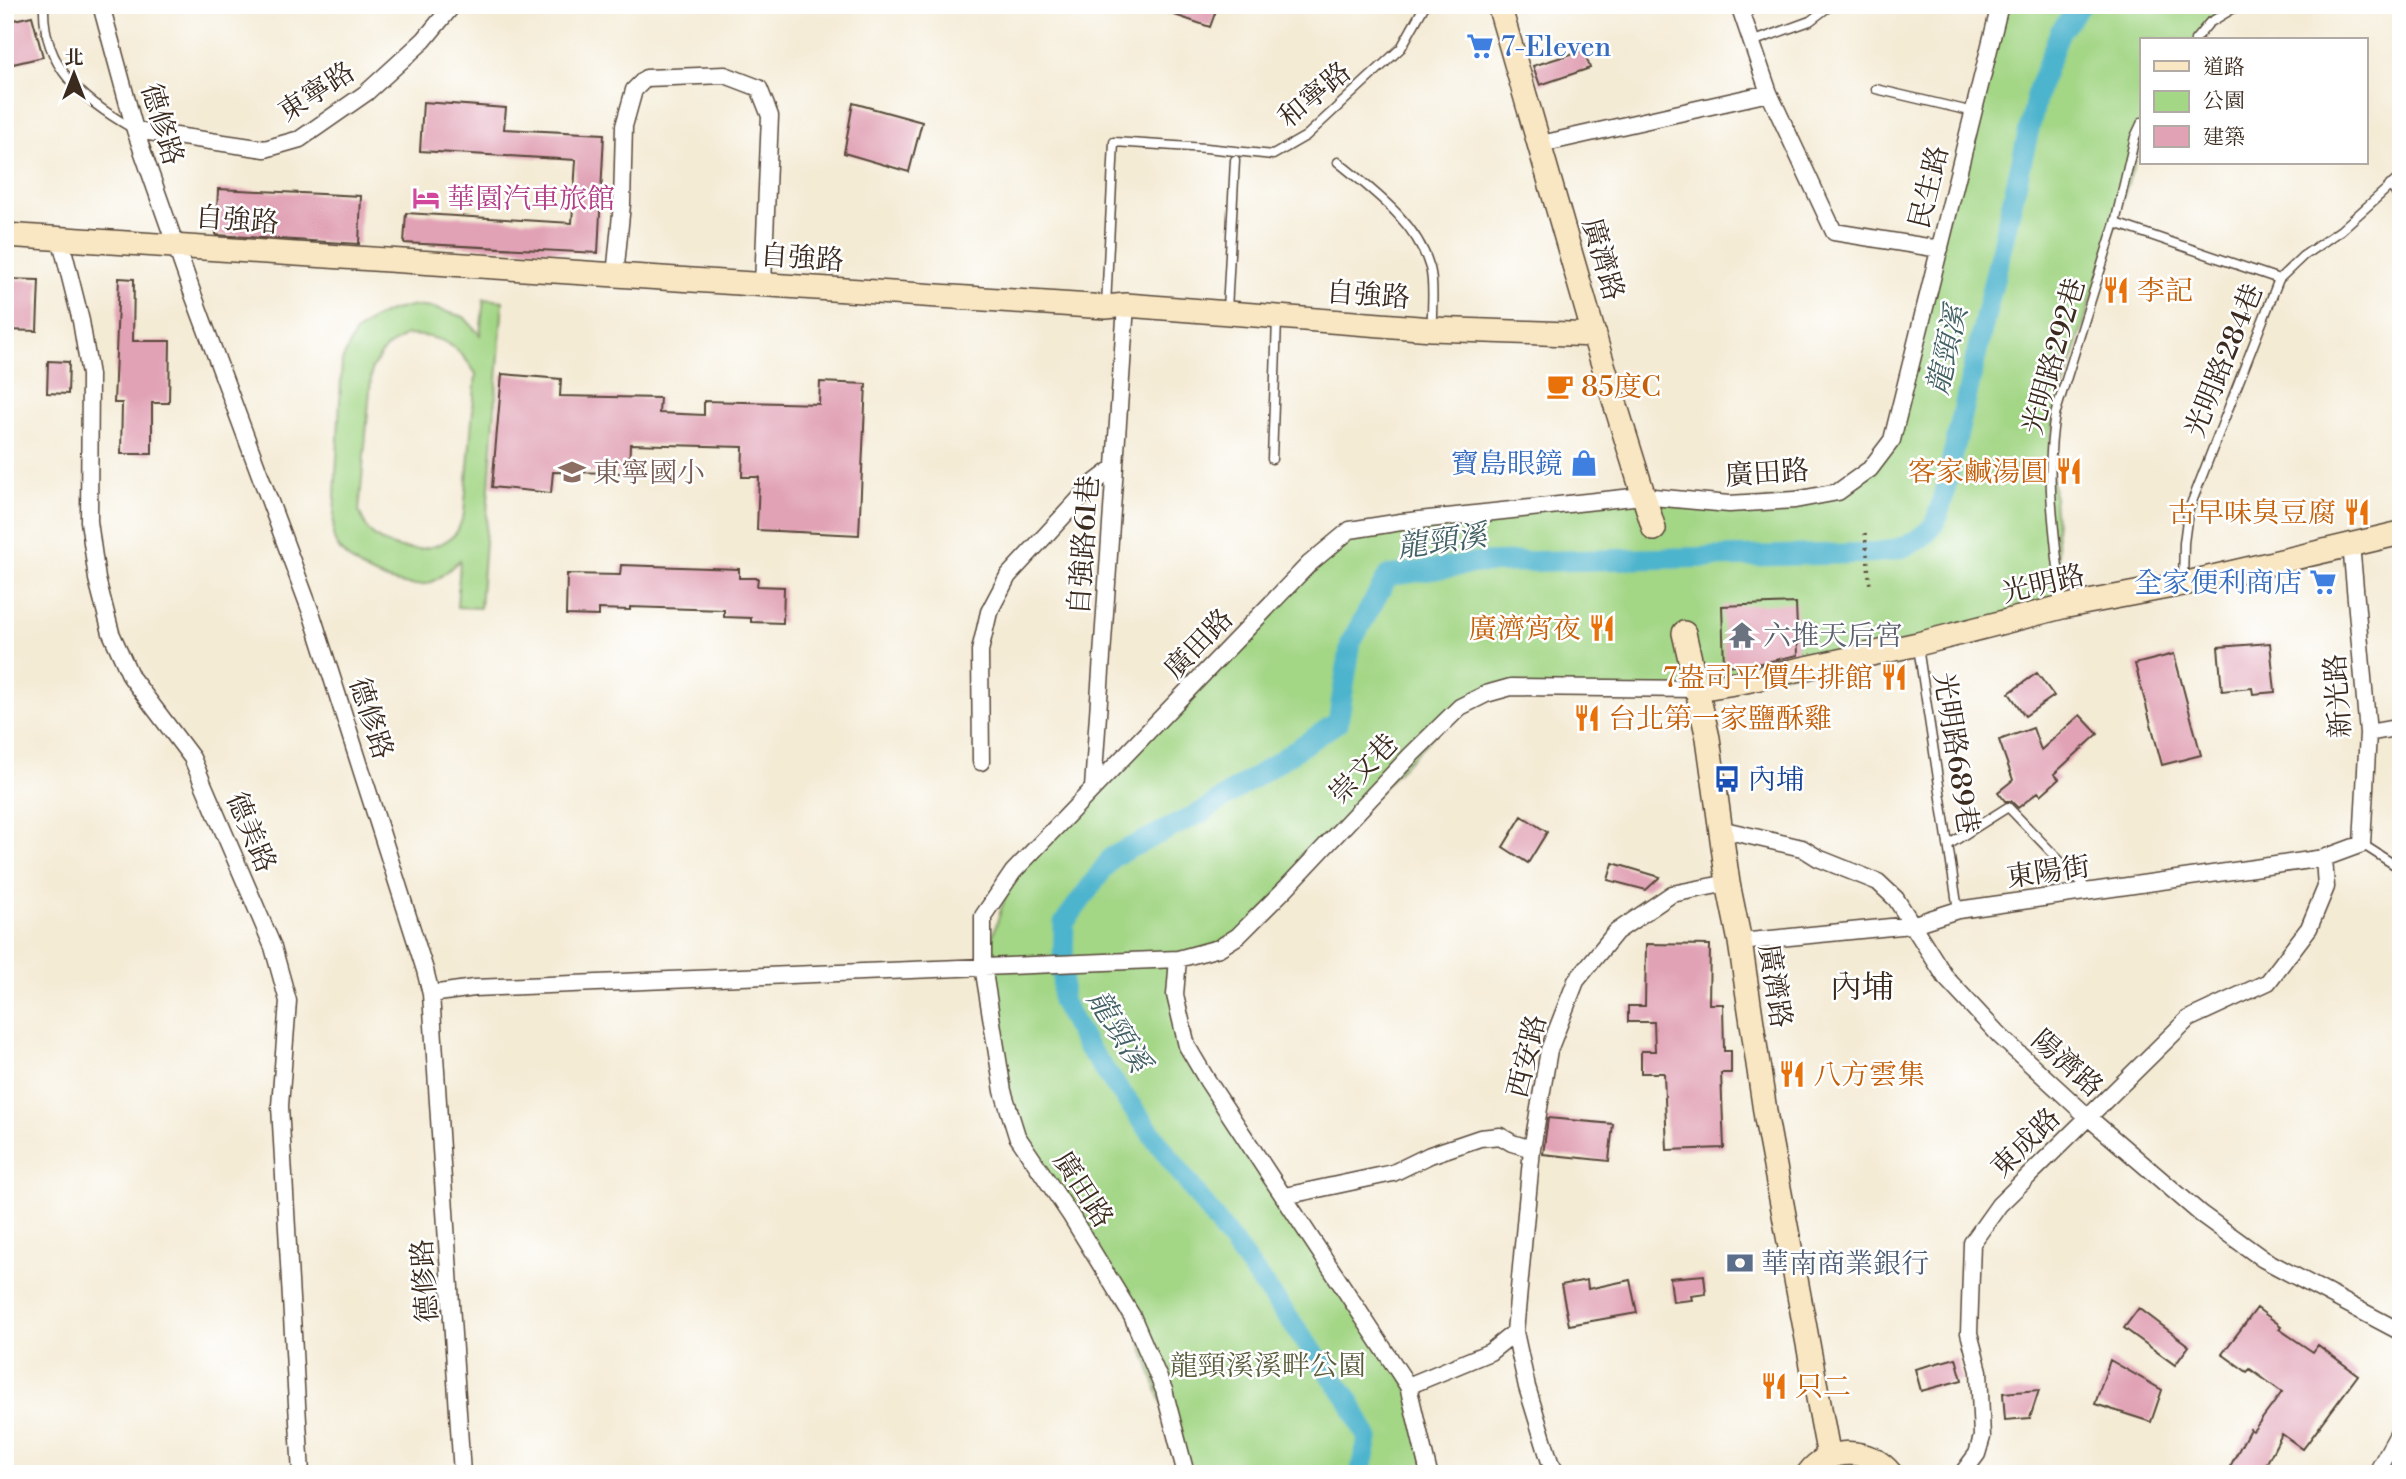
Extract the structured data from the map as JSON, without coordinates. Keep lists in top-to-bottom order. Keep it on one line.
{"streets":{"main road":["自強路","廣濟路","光明路"],"street":["東寧路","德修路","民生路","廣田路","自強路61巷","新光路","崇文巷","德美路","東陽街","西安路","陽濟路","東成路"],"lane":["和寧路","光明路292巷","光明路284巷","光明路689巷"]},"crossings":[["東寧路","德修路"],["和寧路","自強路"],["和寧路","自強路61巷"],["德修路","自強路"],["德修路","崇文巷"],["民生路","廣田路"],["自強路","廣濟路"],["自強路","自強路61巷"],["自強路","德美路"],["廣濟路","廣田路"],["廣濟路","光明路"],["廣濟路","崇文巷"],["廣濟路","東陽街"],["廣濟路","西安路"],["廣濟路","陽濟路"],["光明路292巷","光明路284巷"],["光明路292巷","光明路"],["光明路284巷","光明路"],["廣田路","自強路61巷"],["廣田路","崇文巷"],["光明路","新光路"],["光明路","光明路689巷"],["光明路","崇文巷"],["新光路","東陽街"],["光明路689巷","東陽街"],["東陽街","陽濟路"],["東陽街","東成路"],["陽濟路","東成路"]],"districts":["內埔"],"water":["龍頸溪"],"parks":["龍頸溪溪畔公園"],"places":{"supermarket":["7-Eleven","全家便利商店"],"hotel":["華園汽車旅館"],"restaurant":["李記","客家鹹湯圓","古早味臭豆腐","廣濟宵夜","7盎司平價牛排館","台北第一家鹽酥雞","八方雲集","只二"],"cafe":["85度C"],"shop":["寶島眼鏡"],"school or university":["東寧國小"],"temple":["六堆天后宮"],"bus stop":["內埔"],"bank":["華南商業銀行"]},"legend":["道路","公園","建築"],"north":"top"}
